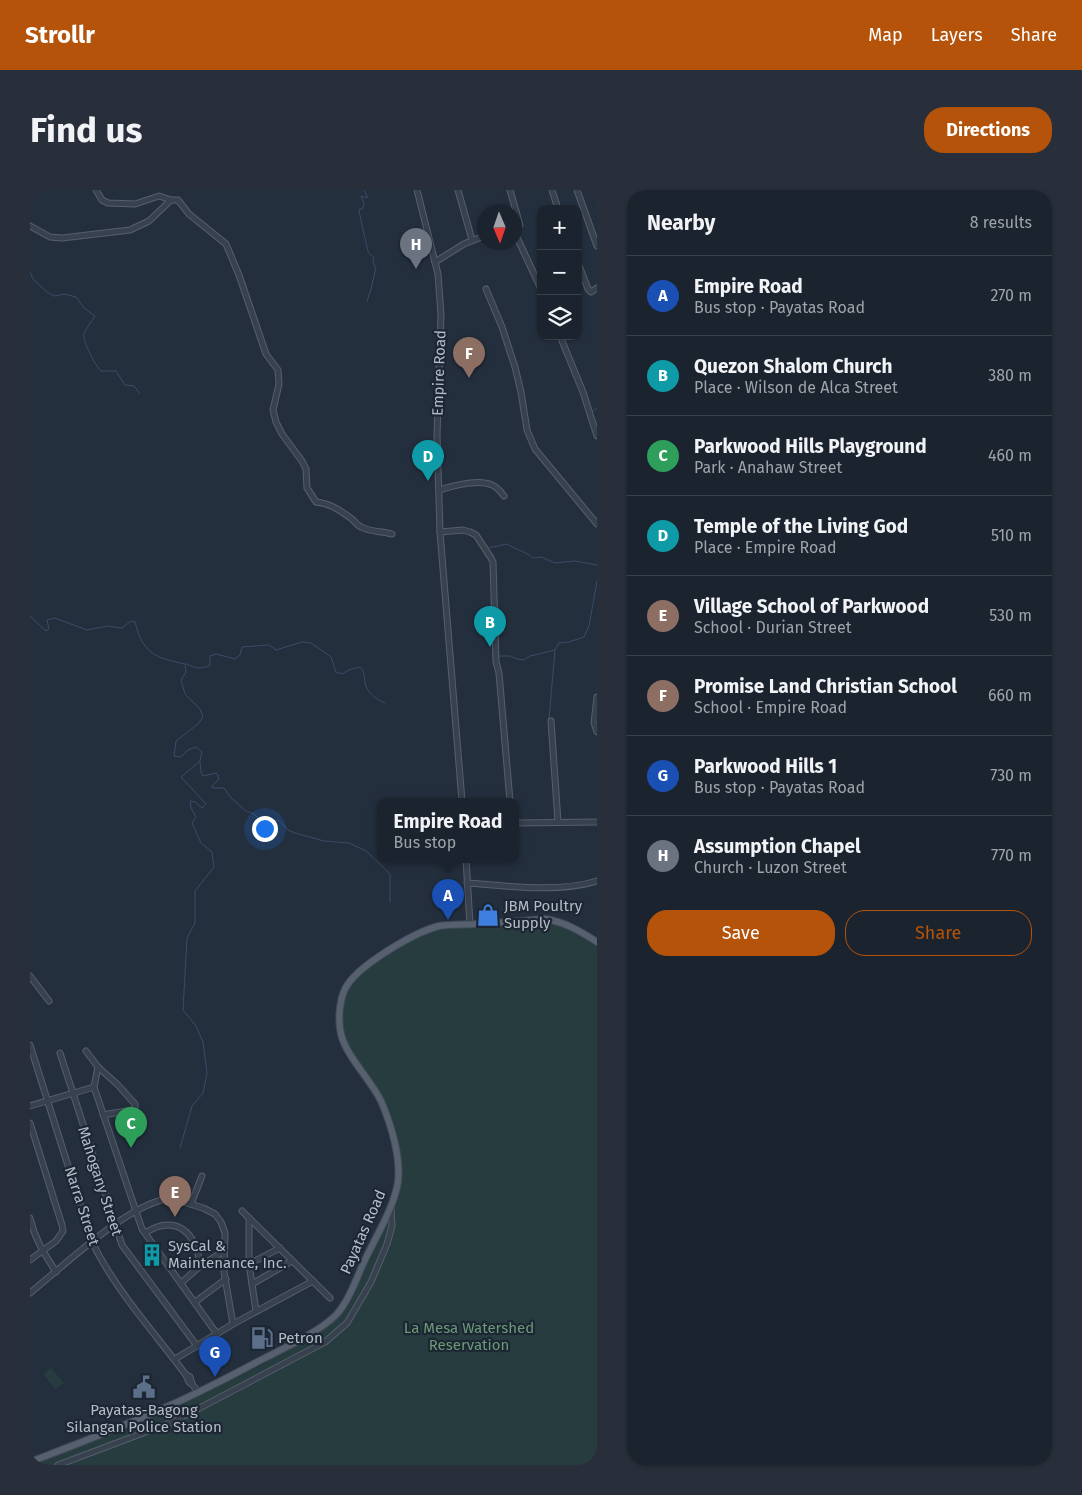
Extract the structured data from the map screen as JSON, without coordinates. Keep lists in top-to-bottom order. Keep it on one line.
{"streets":{"main road":["Payatas Road"],"street":["Empire Road","Mahogany Street","Narra Street"]},"crossings":[["Narra Street","Payatas Road"]],"parks":["La Mesa Watershed Reservation"],"places":{"shop":["JBM Poultry Supply"],"building":["SysCal & Maintenance, Inc."],"fuel station":["Petron"],"public building":["Payatas-Bagong Silangan Police Station"]},"north":"bottom","page":{"header":"Strollr","nav":["Map","Layers","Share"],"buttons":["Directions",["Save","Share"]],"title":"Find us","heading":["Nearby","8 results"],"map_buttons":["+","−"],"pins":["H","F","D","B","A","C","E","G"],"list":[{"mark":"A","name":"Empire Road","note":"Bus stop · Payatas Road","value":"270 m"},{"mark":"B","name":"Quezon Shalom Church","note":"Place · Wilson de Alca Street","value":"380 m"},{"mark":"C","name":"Parkwood Hills Playground","note":"Park · Anahaw Street","value":"460 m"},{"mark":"D","name":"Temple of the Living God","note":"Place · Empire Road","value":"510 m"},{"mark":"E","name":"Village School of Parkwood","note":"School · Durian Street","value":"530 m"},{"mark":"F","name":"Promise Land Christian School","note":"School · Empire Road","value":"660 m"},{"mark":"G","name":"Parkwood Hills 1","note":"Bus stop · Payatas Road","value":"730 m"},{"mark":"H","name":"Assumption Chapel","note":"Church · Luzon Street","value":"770 m"}],"popup":["Empire Road","Bus stop"]}}
